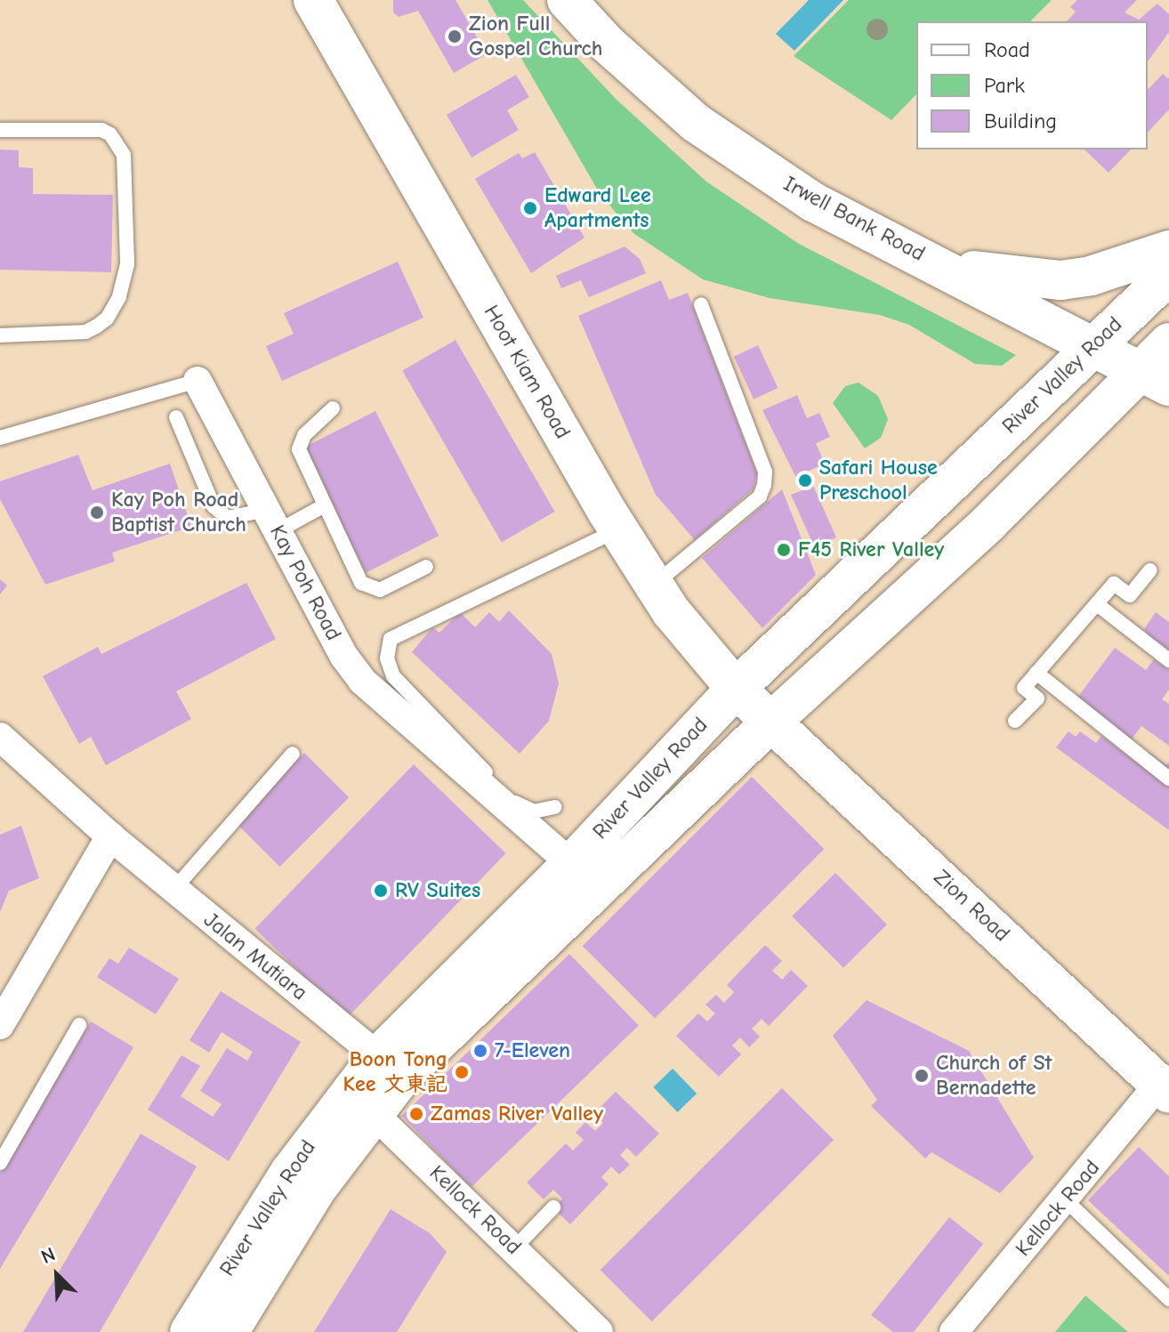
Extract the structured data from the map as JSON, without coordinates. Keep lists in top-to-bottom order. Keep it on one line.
{"streets":{"main road":["Irwell Bank Road","Hoot Kiam Road","River Valley Road","Zion Road"],"street":["Kay Poh Road","Jalan Mutiara","Kellock Road"]},"crossings":[["Irwell Bank Road","River Valley Road"],["Hoot Kiam Road","River Valley Road"],["Hoot Kiam Road","Zion Road"],["River Valley Road","Kay Poh Road"],["River Valley Road","Zion Road"],["River Valley Road","Jalan Mutiara"],["River Valley Road","Kellock Road"],["Zion Road","Kellock Road"]],"places":["Zion Full Gospel Church","Edward Lee Apartments","Safari House Preschool","Kay Poh Road Baptist Church","F45 River Valley","RV Suites","7-Eleven","Boon Tong Kee 文東記","Church of St Bernadette","Zamas River Valley"],"legend":["Road","Park","Building"],"north":"top left"}
